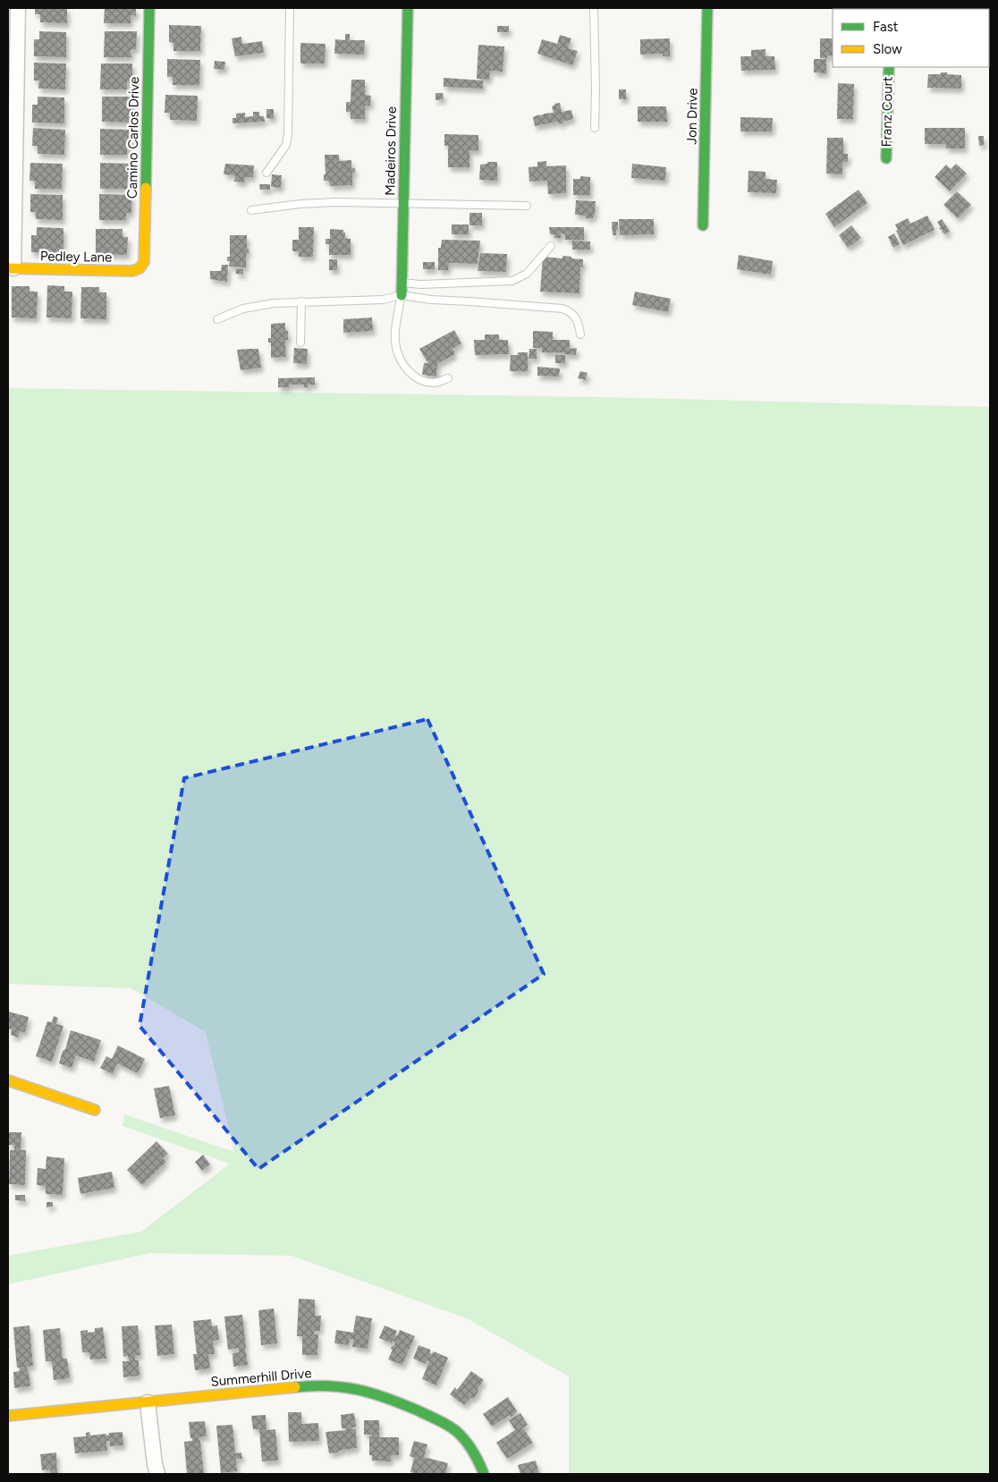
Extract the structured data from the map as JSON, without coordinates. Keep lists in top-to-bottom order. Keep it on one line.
{"streets":{"street":["Franz Court","Jon Drive","Camino Carlos Drive","Madeiros Drive","Pedley Lane","Summerhill Drive"]},"crossings":[["Camino Carlos Drive","Pedley Lane"]],"legend":["Fast","Slow"]}
